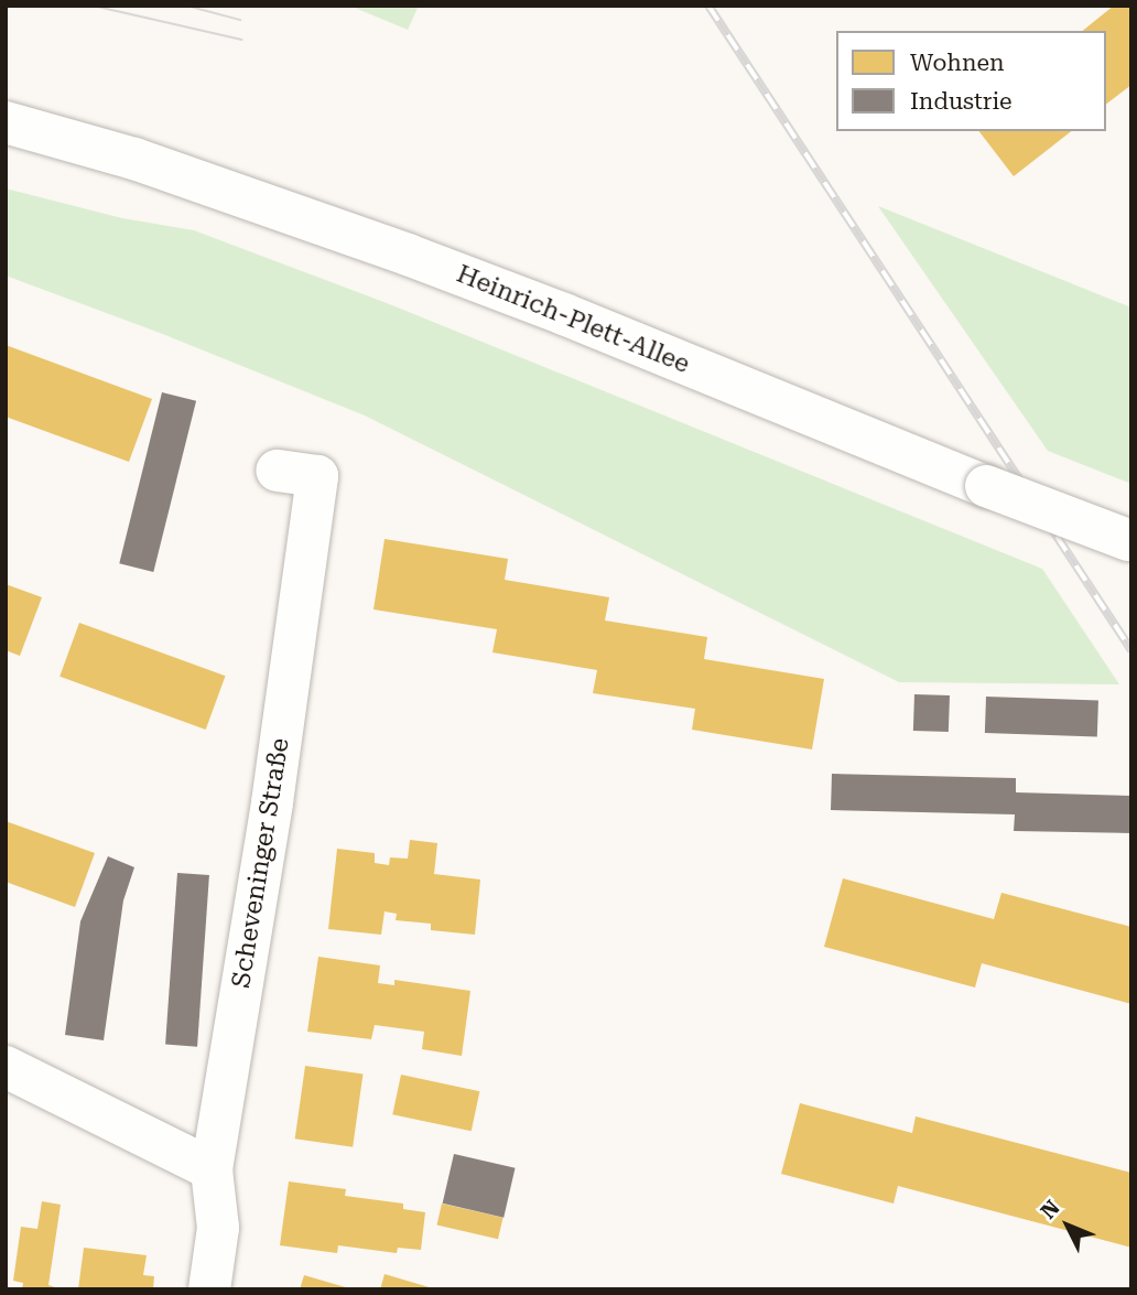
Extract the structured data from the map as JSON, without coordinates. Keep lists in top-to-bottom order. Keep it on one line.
{"streets":{"main road":["Heinrich-Plett-Allee","Scheveninger Straße"]},"legend":["Wohnen","Industrie"],"north":"top left"}
